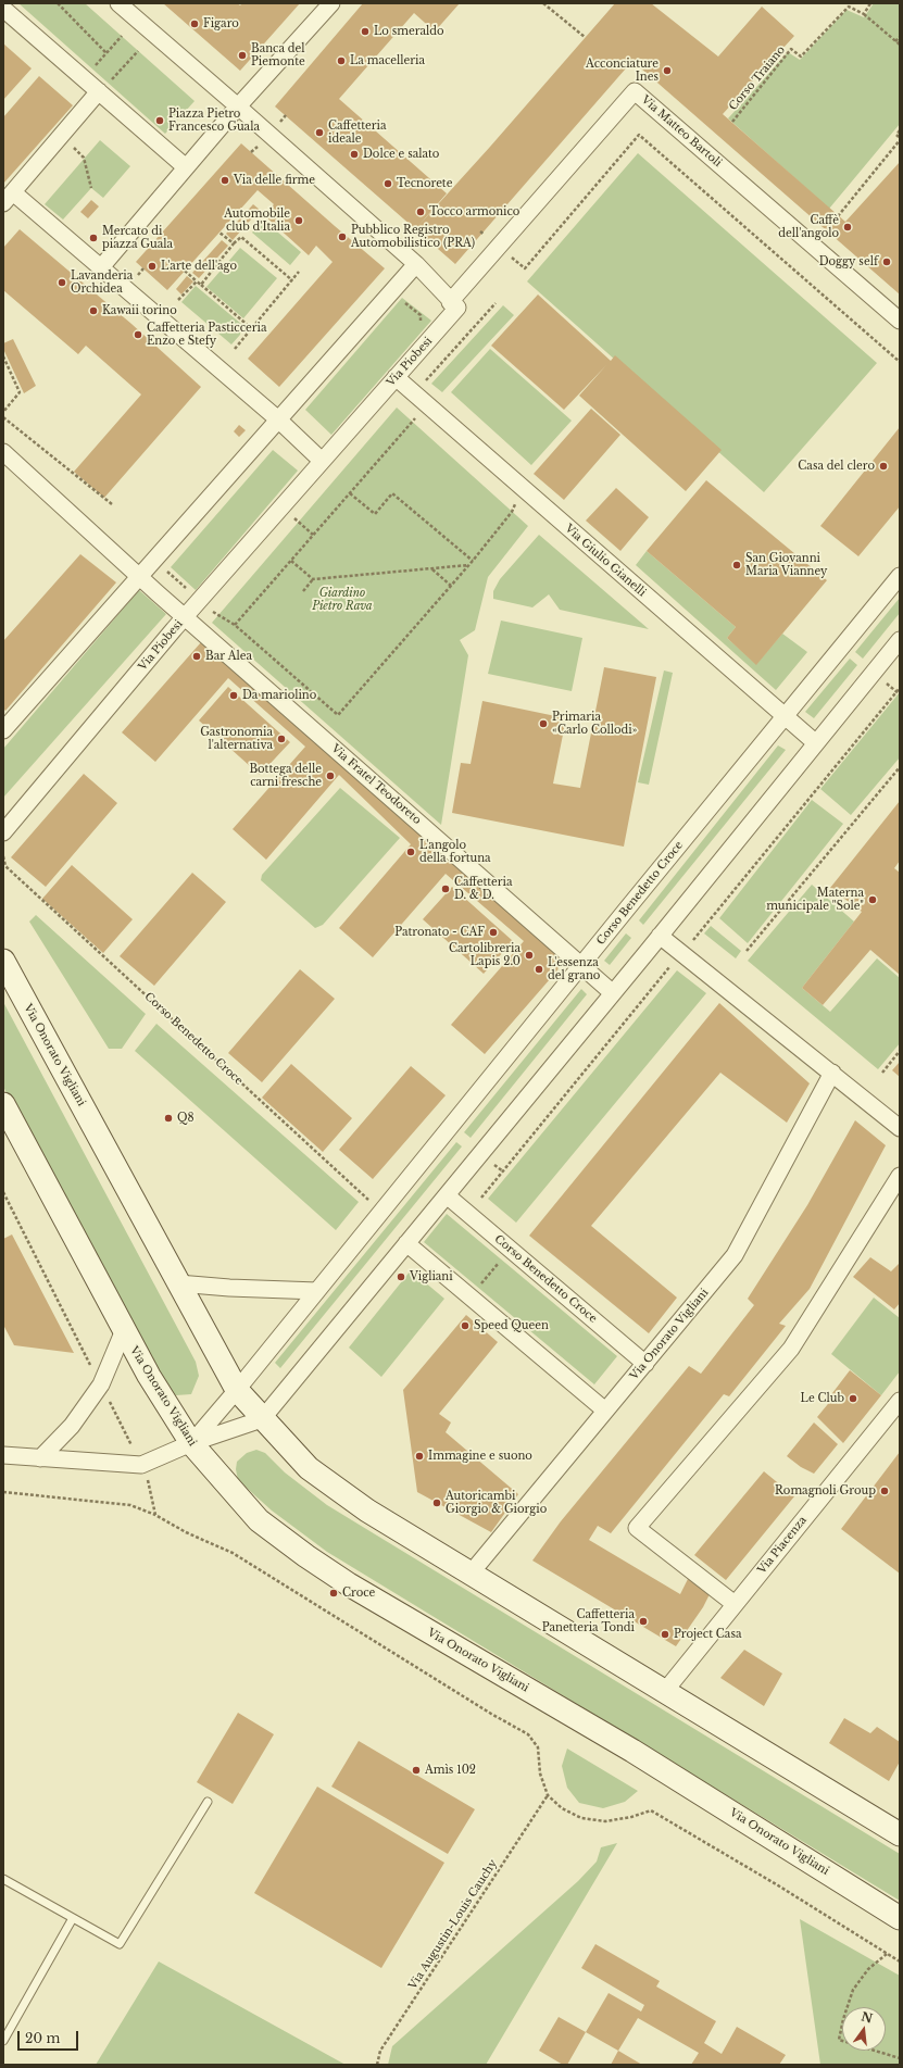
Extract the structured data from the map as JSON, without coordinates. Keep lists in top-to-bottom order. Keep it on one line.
{"streets":{"main road":["Via Onorato Vigliani"],"street":["Via Matteo Bartoli","Via Piobesi","Via Giulio Gianelli","Via Fratel Teodoreto","Corso Benedetto Croce","Via Piacenza"],"path":["Corso Traiano","Via Augustin-Louis Cauchy"]},"crossings":[["Via Matteo Bartoli","Via Piobesi"],["Via Piobesi","Via Giulio Gianelli"],["Via Piobesi","Via Fratel Teodoreto"],["Via Giulio Gianelli","Corso Benedetto Croce"],["Via Fratel Teodoreto","Corso Benedetto Croce"],["Corso Benedetto Croce","Via Onorato Vigliani"],["Via Onorato Vigliani","Via Piacenza"]],"parks":["Giardino Pietro Rava"],"places":["Figaro","Lo smeraldo","Banca del Piemonte","La macelleria","Acconciature Ines","Piazza Pietro Francesco Guala","Caffetteria ideale","Dolce e salato","Via delle firme","Tecnorete","Tocco armonico","Automobile club d'Italia","Caffè dell'angolo","Pubblico Registro Automobilistico (PRA)","Mercato di piazza Guala","Doggy self","L'arte dell'ago","Lavanderia Orchidea","Kawaii torino","Caffetteria Pasticceria Enzo e Stefy","Casa del clero","San Giovanni Maria Vianney","Bar Alea","Da mariolino","Primaria «Carlo Collodi»","Gastronomia l'alternativa","Bottega delle carni fresche","L'angolo della fortuna","Caffetteria D. & D.","Materna municipale \"Sole\"","Patronato - CAF","Cartolibreria Lapis 2.0","L'essenza del grano","Q8","Vigliani","Speed Queen","Le Club","Immagine e suono","Romagnoli Group","Autoricambi Giorgio & Giorgio","Croce","Caffetteria Panetteria Tondi","Project Casa","Amìs 102"],"scale_bar":"20 m","north":"top"}
